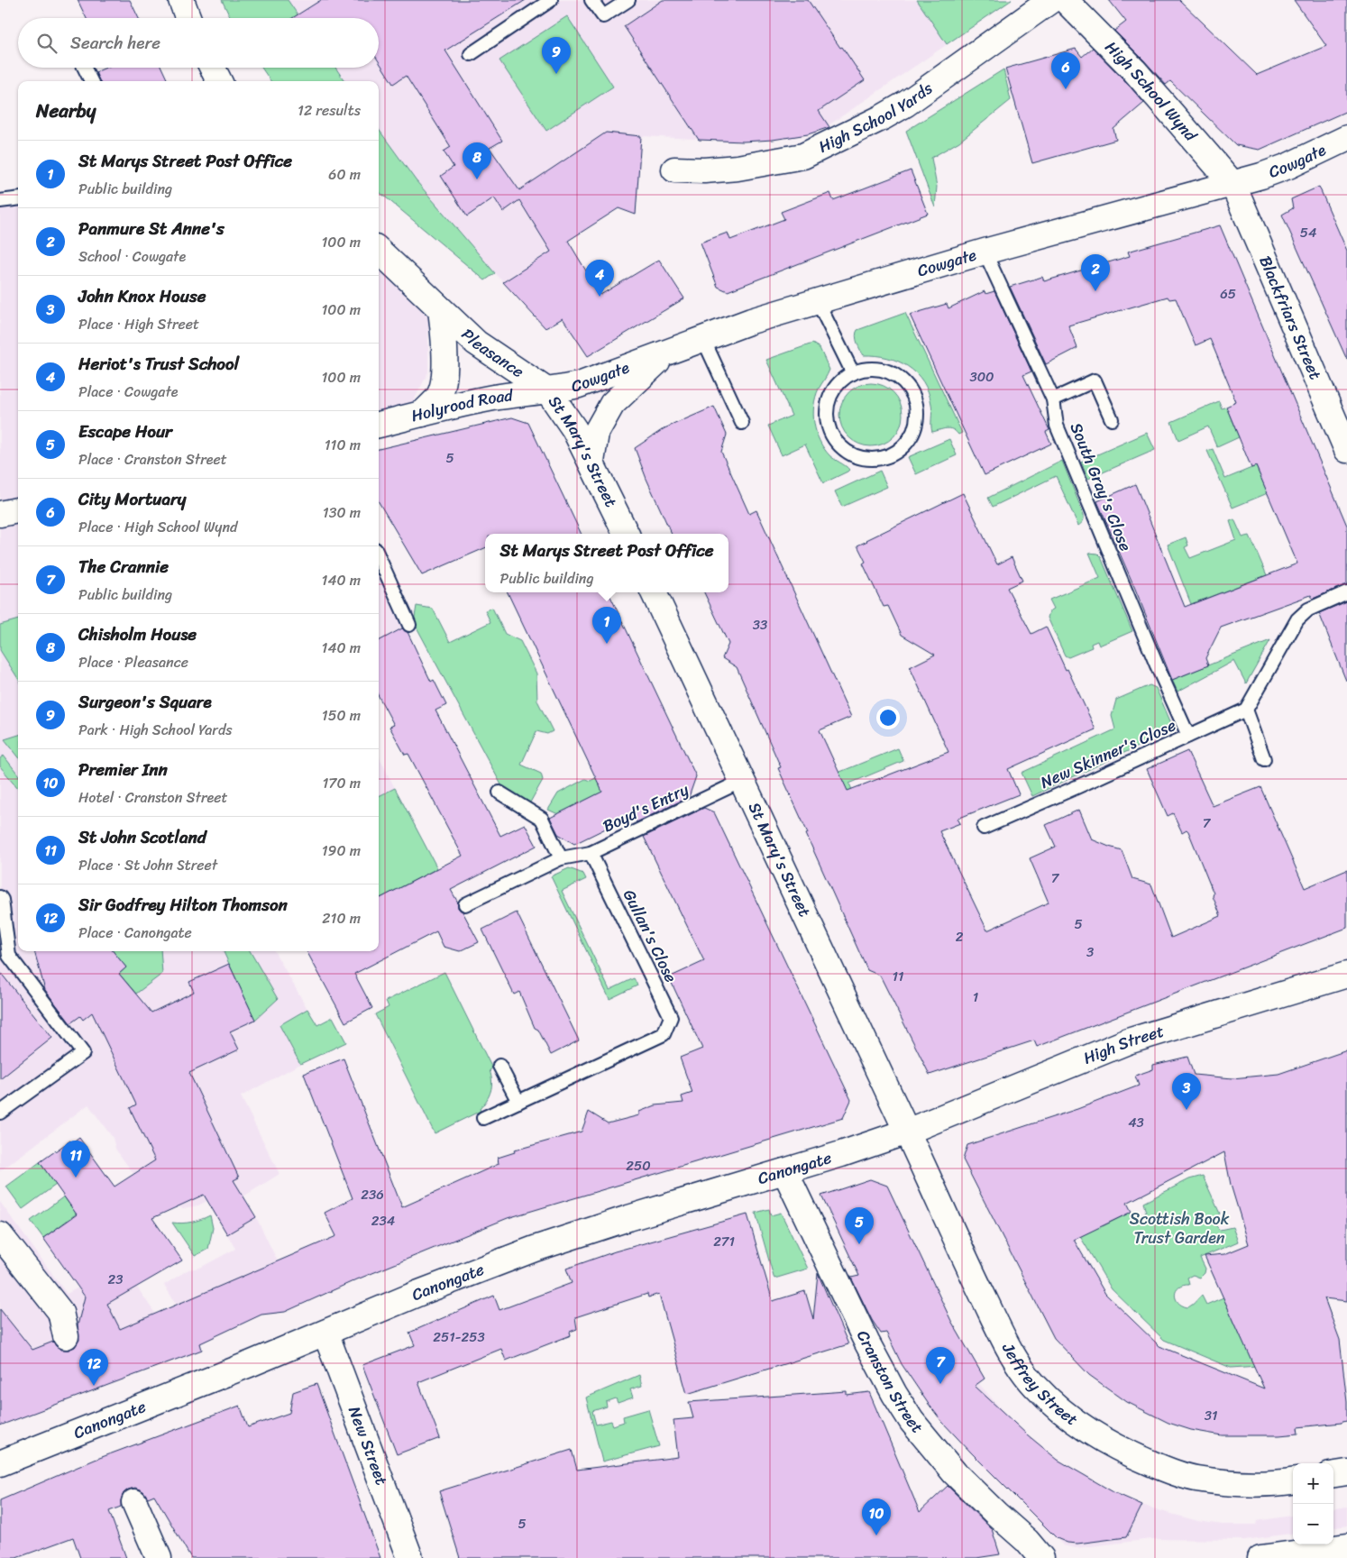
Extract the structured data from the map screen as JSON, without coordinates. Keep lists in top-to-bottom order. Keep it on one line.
{"streets":{"street":["High School Wynd","High School Yards","Cowgate","Blackfriars Street","Pleasance","Holyrood Road","St Mary's Street","High Street","Canongate","Cranston Street","Jeffrey Street","New Street"],"lane":["South Gray's Close","New Skinner's Close","Boyd's Entry","Gullan's Close"]},"crossings":[["High School Wynd","Cowgate"],["High School Wynd","Blackfriars Street"],["Cowgate","Blackfriars Street"],["Cowgate","Pleasance"],["Cowgate","Holyrood Road"],["Cowgate","St Mary's Street"],["Cowgate","South Gray's Close"],["Pleasance","Holyrood Road"],["Pleasance","St Mary's Street"],["Holyrood Road","St Mary's Street"],["St Mary's Street","Boyd's Entry"],["St Mary's Street","High Street"],["St Mary's Street","Canongate"],["St Mary's Street","Jeffrey Street"],["South Gray's Close","New Skinner's Close"],["Boyd's Entry","Gullan's Close"],["High Street","Canongate"],["High Street","Jeffrey Street"],["Canongate","Cranston Street"],["Canongate","Jeffrey Street"],["Canongate","New Street"]],"parks":["Scottish Book Trust Garden"],"house_numbers":["54","65","300","5","33","7","7","5","2","3","11","1","43","250","236","234","271","23","251-253","31","5"],"page":{"search":"Search here","pins":["9","6","8","2","4","1","3","11","5","7","12","10"],"heading":["Nearby","12 results"],"list":[{"mark":"1","name":"St Marys Street Post Office","note":"Public building","value":"60 m"},{"mark":"2","name":"Panmure St Anne's","note":"School · Cowgate","value":"100 m"},{"mark":"3","name":"John Knox House","note":"Place · High Street","value":"100 m"},{"mark":"4","name":"Heriot's Trust School","note":"Place · Cowgate","value":"100 m"},{"mark":"5","name":"Escape Hour","note":"Place · Cranston Street","value":"110 m"},{"mark":"6","name":"City Mortuary","note":"Place · High School Wynd","value":"130 m"},{"mark":"7","name":"The Crannie","note":"Public building","value":"140 m"},{"mark":"8","name":"Chisholm House","note":"Place · Pleasance","value":"140 m"},{"mark":"9","name":"Surgeon's Square","note":"Park · High School Yards","value":"150 m"},{"mark":"10","name":"Premier Inn","note":"Hotel · Cranston Street","value":"170 m"},{"mark":"11","name":"St John Scotland","note":"Place · St John Street","value":"190 m"},{"mark":"12","name":"Sir Godfrey Hilton Thomson","note":"Place · Canongate","value":"210 m"}],"popup":["St Marys Street Post Office","Public building"],"map_buttons":["+","−"]}}
